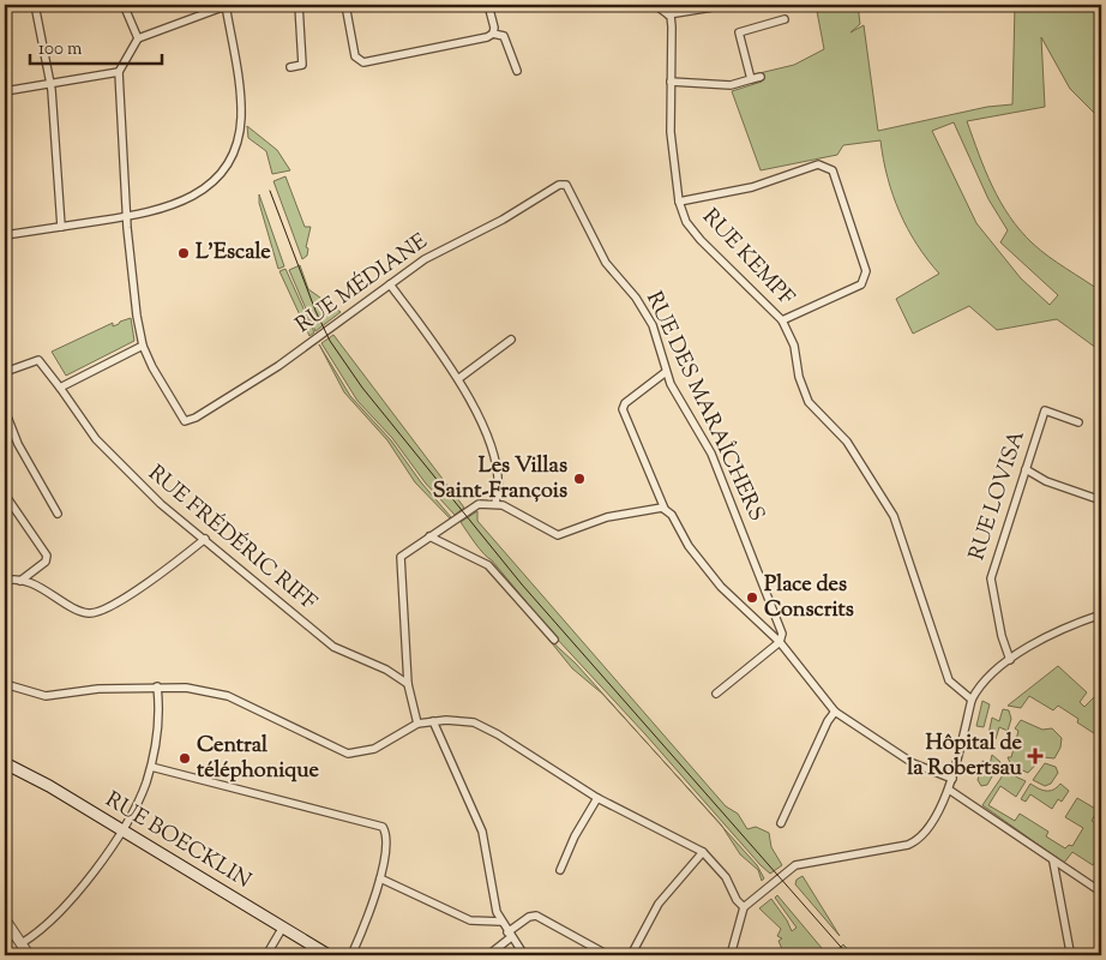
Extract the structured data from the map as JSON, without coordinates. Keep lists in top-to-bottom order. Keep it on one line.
{"streets":{"main road":["RUE BOECKLIN"],"street":["RUE KEMPF","RUE MÉDIANE","RUE DES MARAÎCHERS","RUE LOVISA","RUE FRÉDÉRIC RIFF"]},"crossings":[["RUE MÉDIANE","RUE DES MARAÎCHERS"]],"places":{"other":["L’Escale","Les Villas Saint-François","Place des Conscrits","Central téléphonique"],"health":["Hôpital de la Robertsau"]},"scale_bar":"100 m"}
